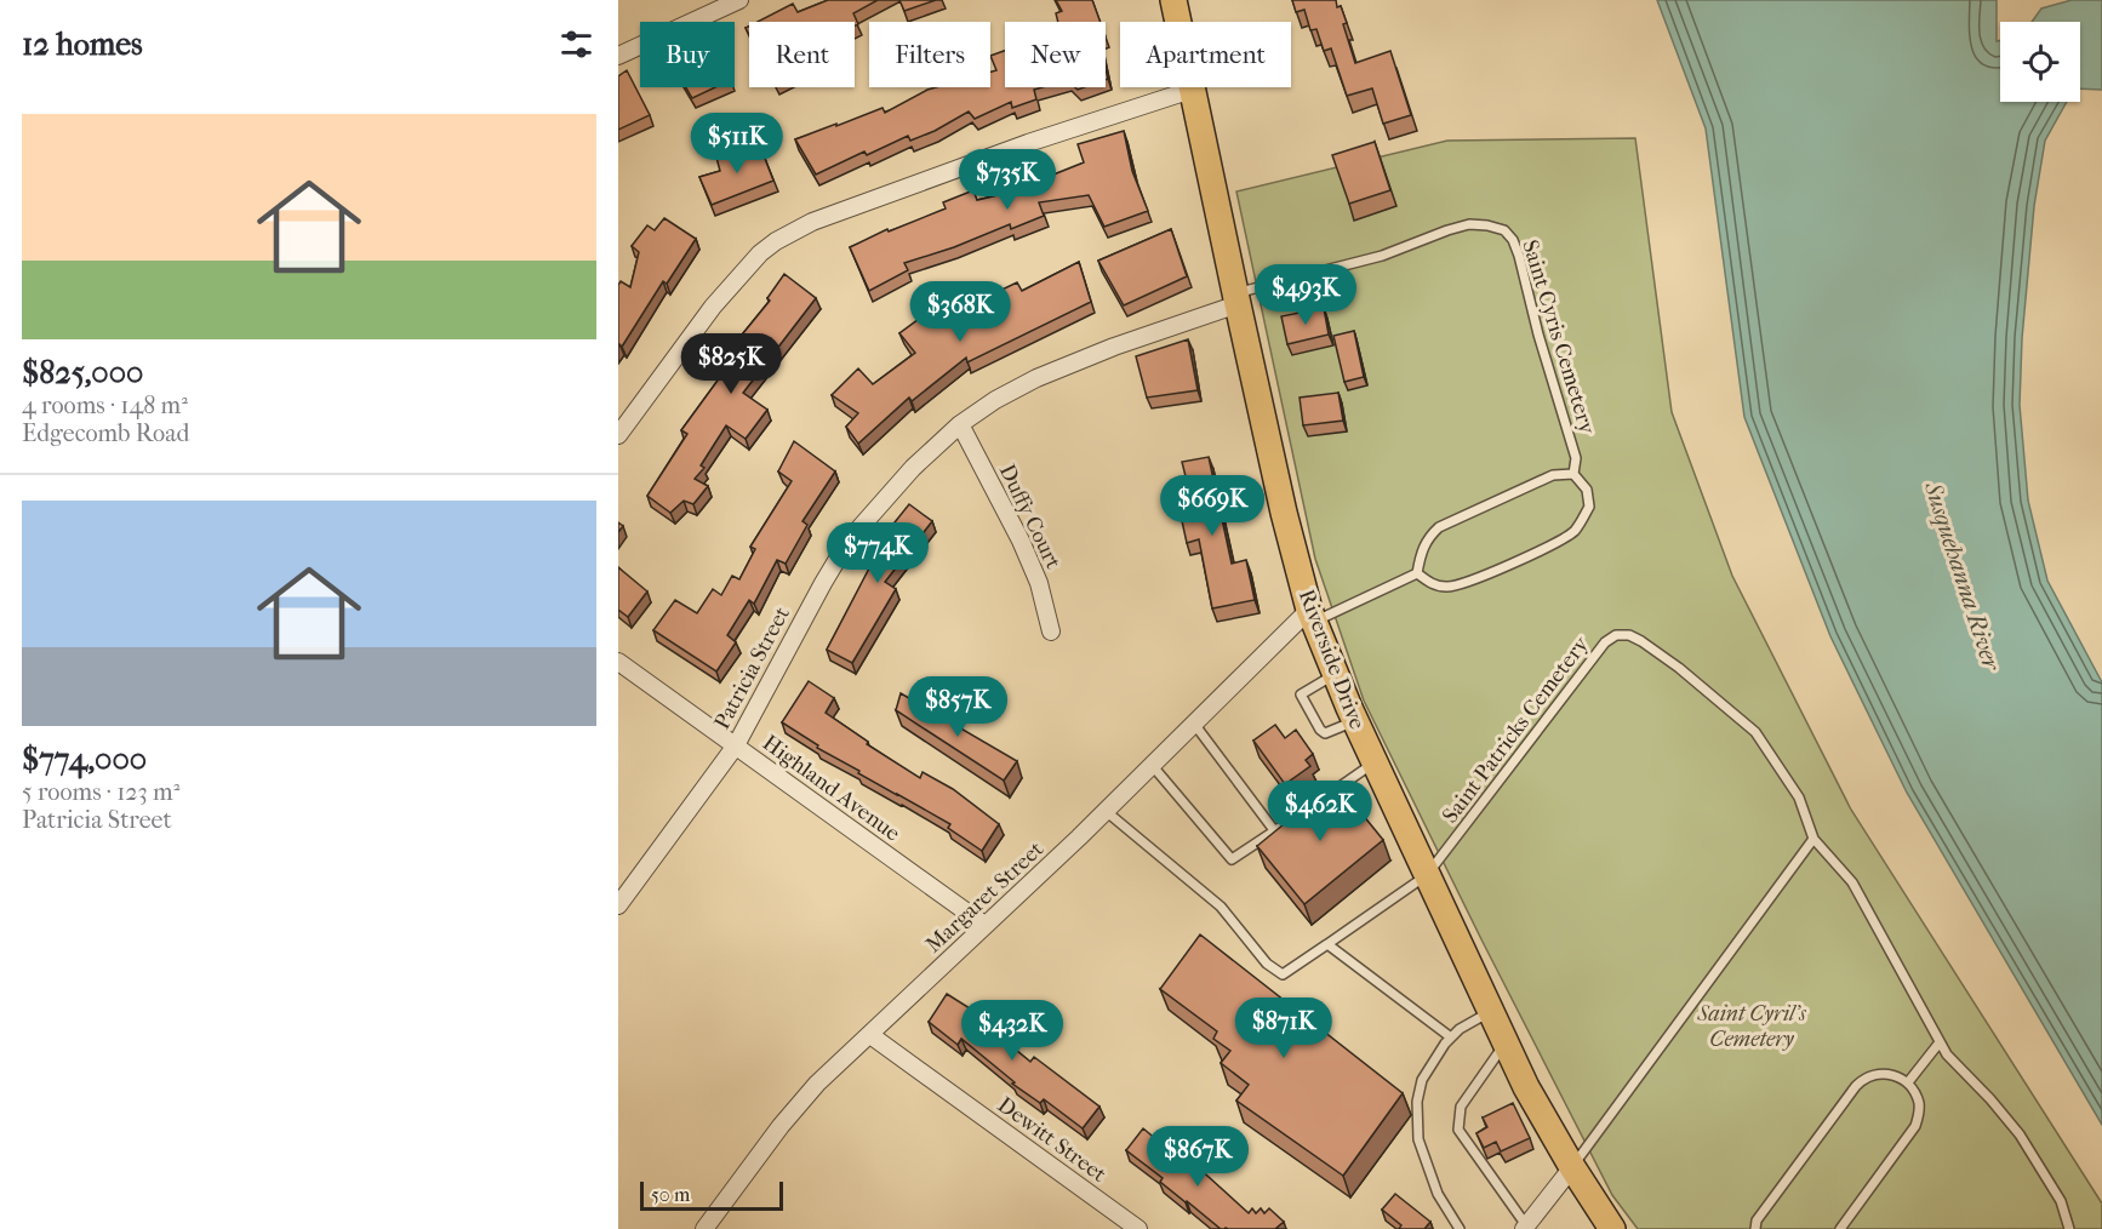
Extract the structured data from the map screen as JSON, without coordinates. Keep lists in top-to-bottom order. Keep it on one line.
{"streets":{"main road":["Riverside Drive"],"street":["Duffy Court","Patricia Street","Highland Avenue","Margaret Street","Dewitt Street"],"lane":["Saint Cyris Cemetery","Saint Patricks Cemetery"]},"crossings":[["Saint Cyris Cemetery","Riverside Drive"],["Saint Cyris Cemetery","Patricia Street"],["Duffy Court","Patricia Street"],["Riverside Drive","Patricia Street"],["Riverside Drive","Saint Patricks Cemetery"],["Riverside Drive","Margaret Street"],["Patricia Street","Highland Avenue"],["Highland Avenue","Margaret Street"],["Margaret Street","Dewitt Street"]],"water":["Susquehanna River"],"parks":["Saint Cyril's Cemetery"],"scale_bar":"50 m","page":{"heading":"12 homes","chip":["Buy","Rent","Filters","New","Apartment"],"list":[{"name":"$825,000","note":"4 rooms · 148 m² · Edgecomb Road"},{"name":"$774,000","note":"5 rooms · 123 m² · Patricia Street"}],"price":["$511K","$735K","$493K","$368K","$825K","$669K","$774K","$857K","$462K","$871K","$432K","$867K"],"scale":"50 m"}}
